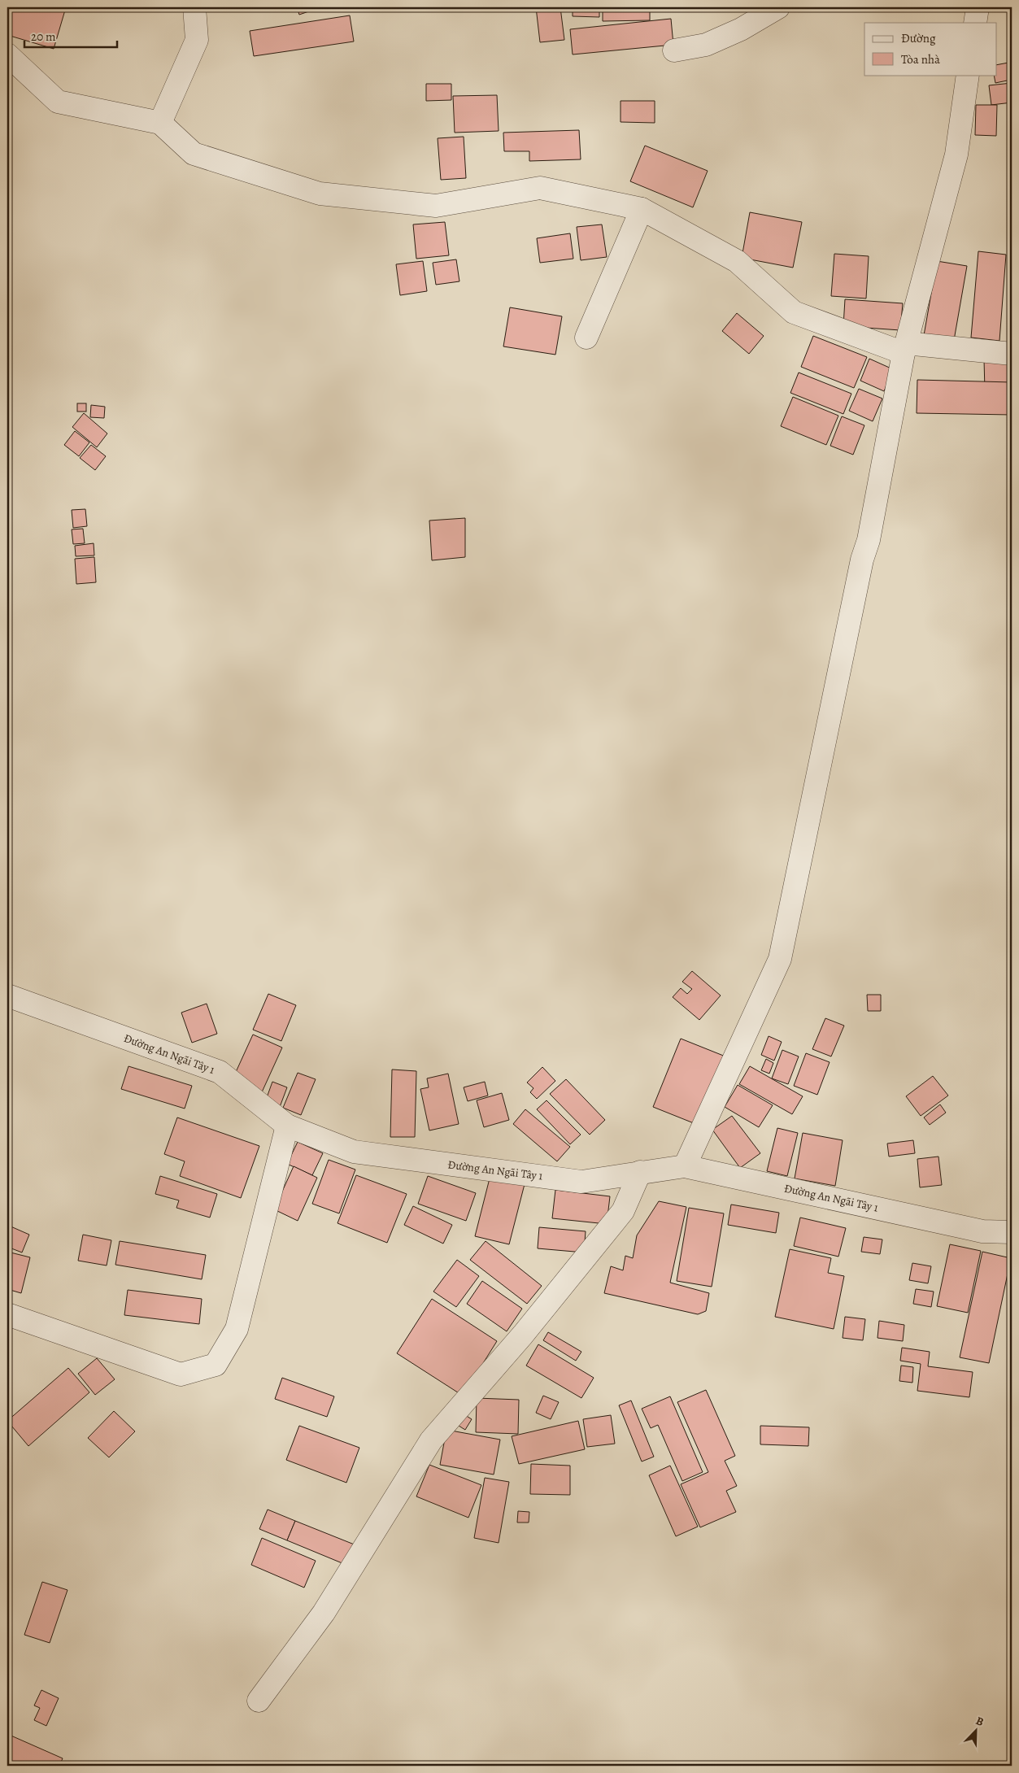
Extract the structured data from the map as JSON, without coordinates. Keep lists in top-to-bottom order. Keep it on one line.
{"streets":{"street":["Đường An Ngãi Tây 1"]},"legend":["Đường","Tòa nhà"],"scale_bar":"20 m","north":"top right"}
